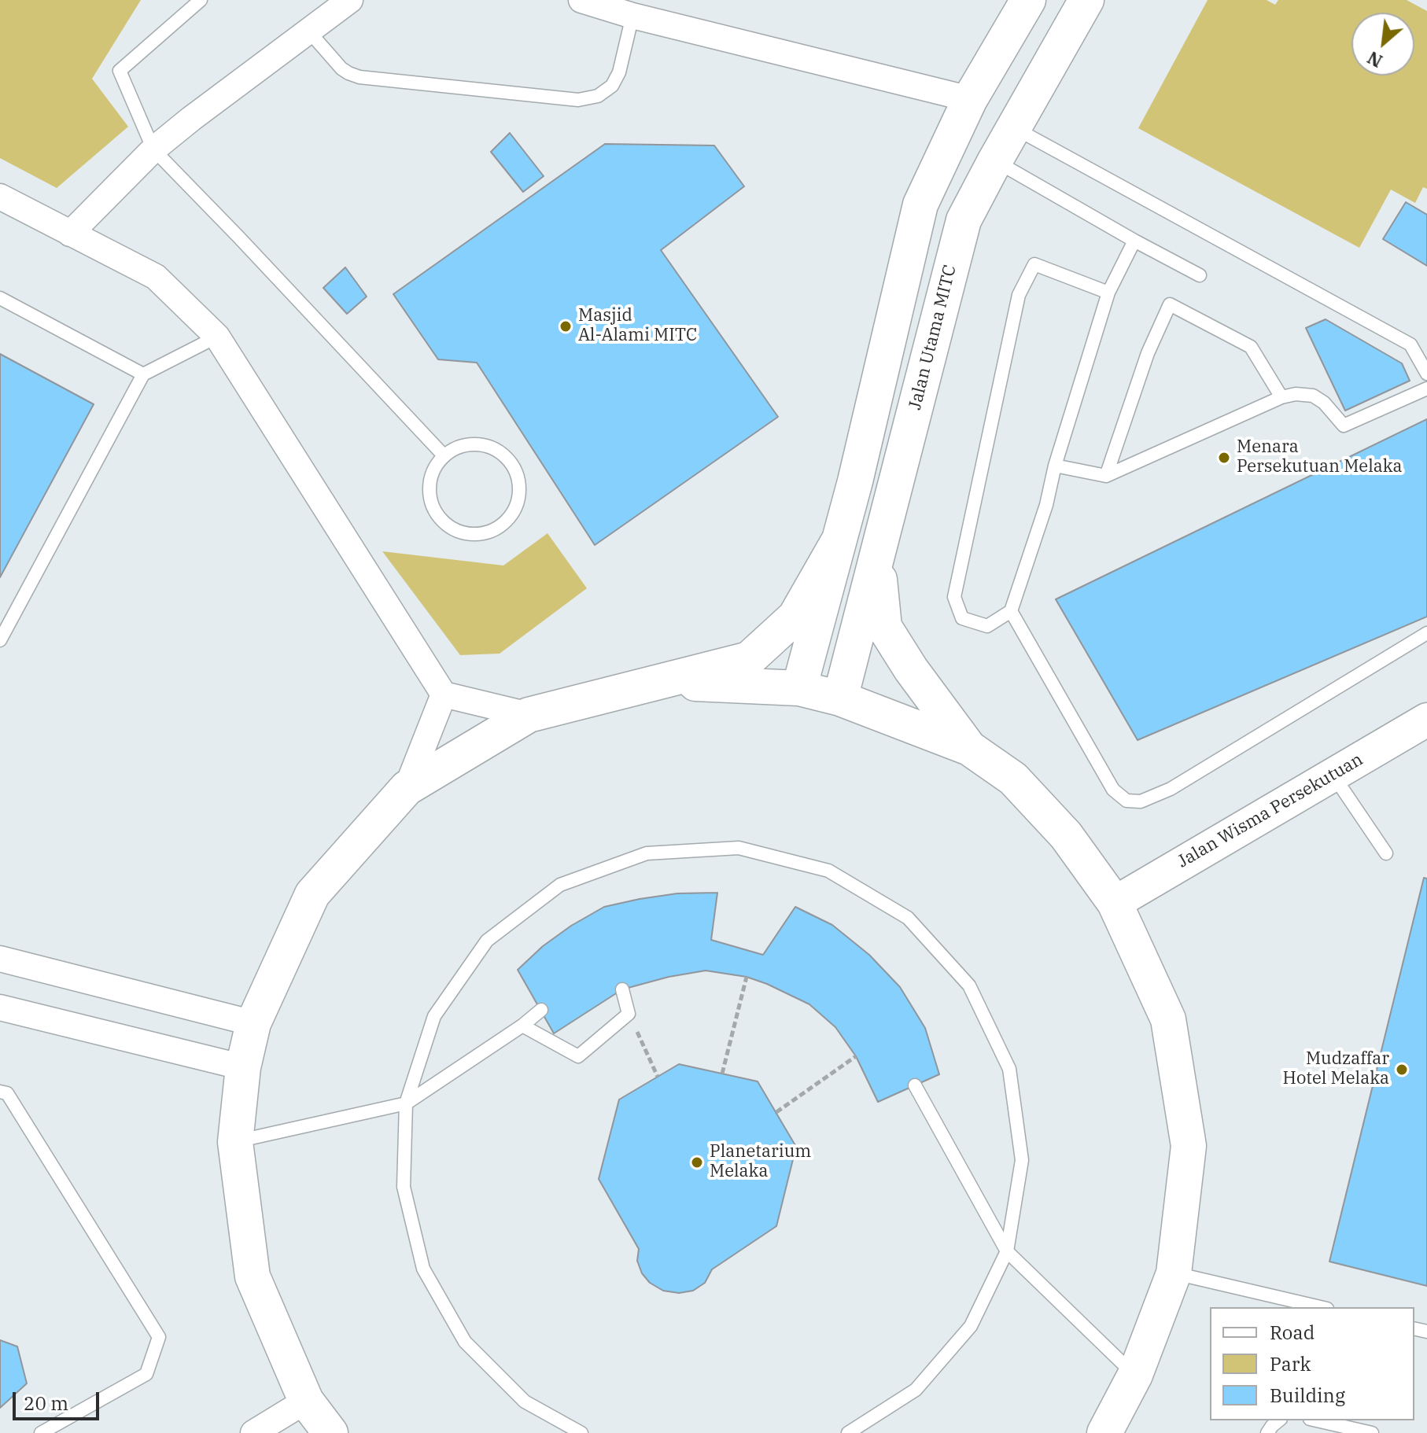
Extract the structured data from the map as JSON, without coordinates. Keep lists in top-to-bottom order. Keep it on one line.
{"streets":{"main road":["Jalan Utama MITC"],"street":["Jalan Wisma Persekutuan"]},"places":["Masjid Al-Alami MITC","Menara Persekutuan Melaka","Mudzaffar Hotel Melaka","Planetarium Melaka"],"legend":["Road","Park","Building"],"scale_bar":"20 m","north":"bottom left"}
